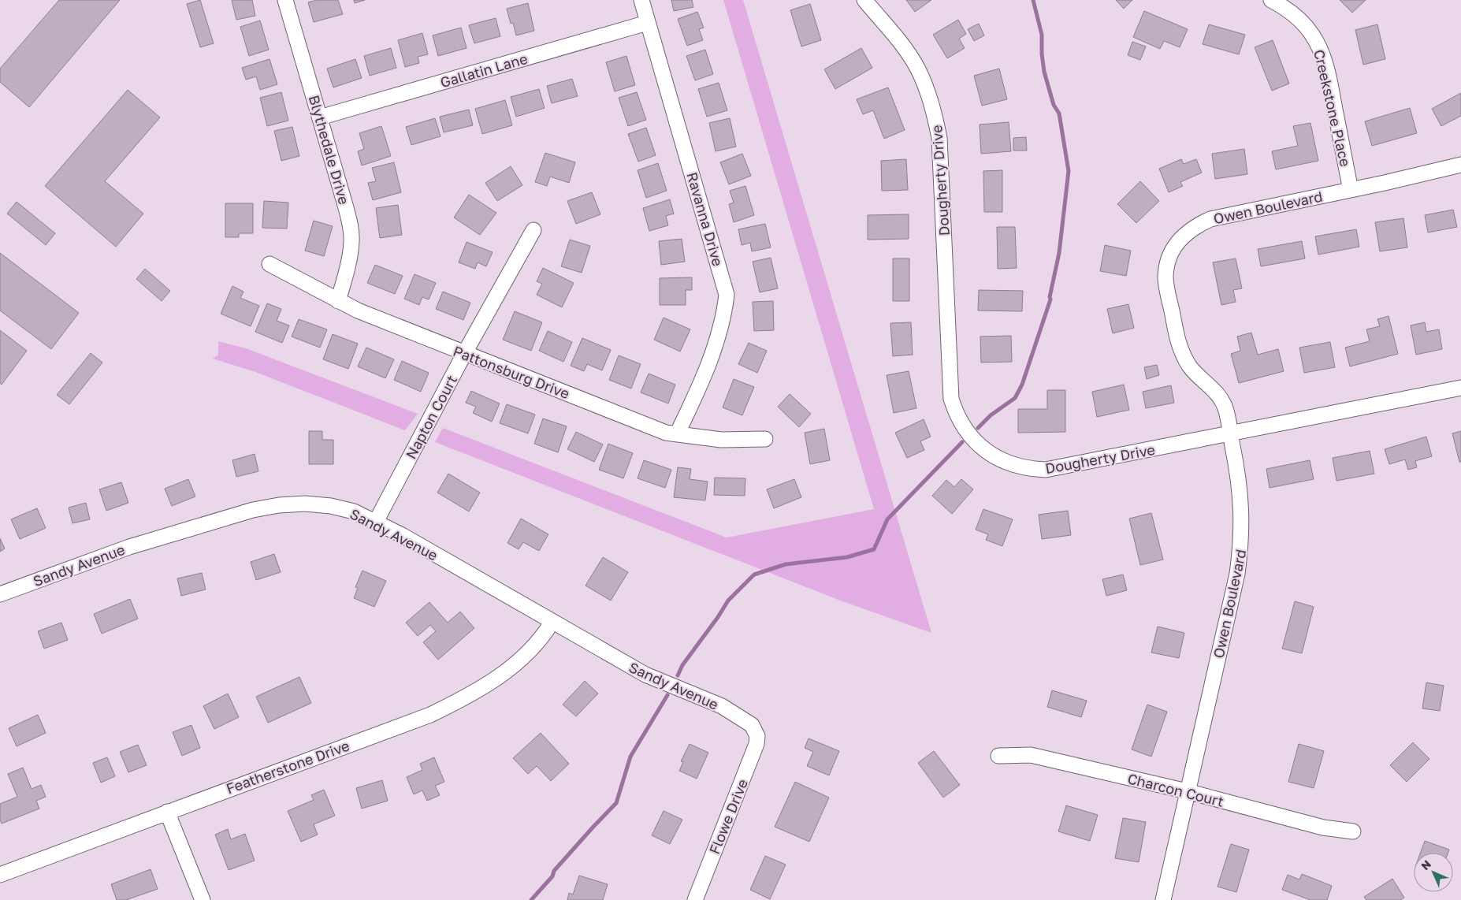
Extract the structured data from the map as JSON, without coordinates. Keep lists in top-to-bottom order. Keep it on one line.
{"streets":{"street":["Gallatin Lane","Creekstone Place","Blythedale Drive","Dougherty Drive","Owen Boulevard","Ravanna Drive","Pattonsburg Drive","Napton Court","Sandy Avenue","Featherstone Drive","Charcon Court","Flowe Drive"]},"crossings":[["Gallatin Lane","Blythedale Drive"],["Gallatin Lane","Ravanna Drive"],["Creekstone Place","Owen Boulevard"],["Blythedale Drive","Pattonsburg Drive"],["Dougherty Drive","Owen Boulevard"],["Owen Boulevard","Charcon Court"],["Ravanna Drive","Pattonsburg Drive"],["Pattonsburg Drive","Napton Court"],["Napton Court","Sandy Avenue"],["Sandy Avenue","Featherstone Drive"],["Sandy Avenue","Flowe Drive"]],"north":"top left"}
